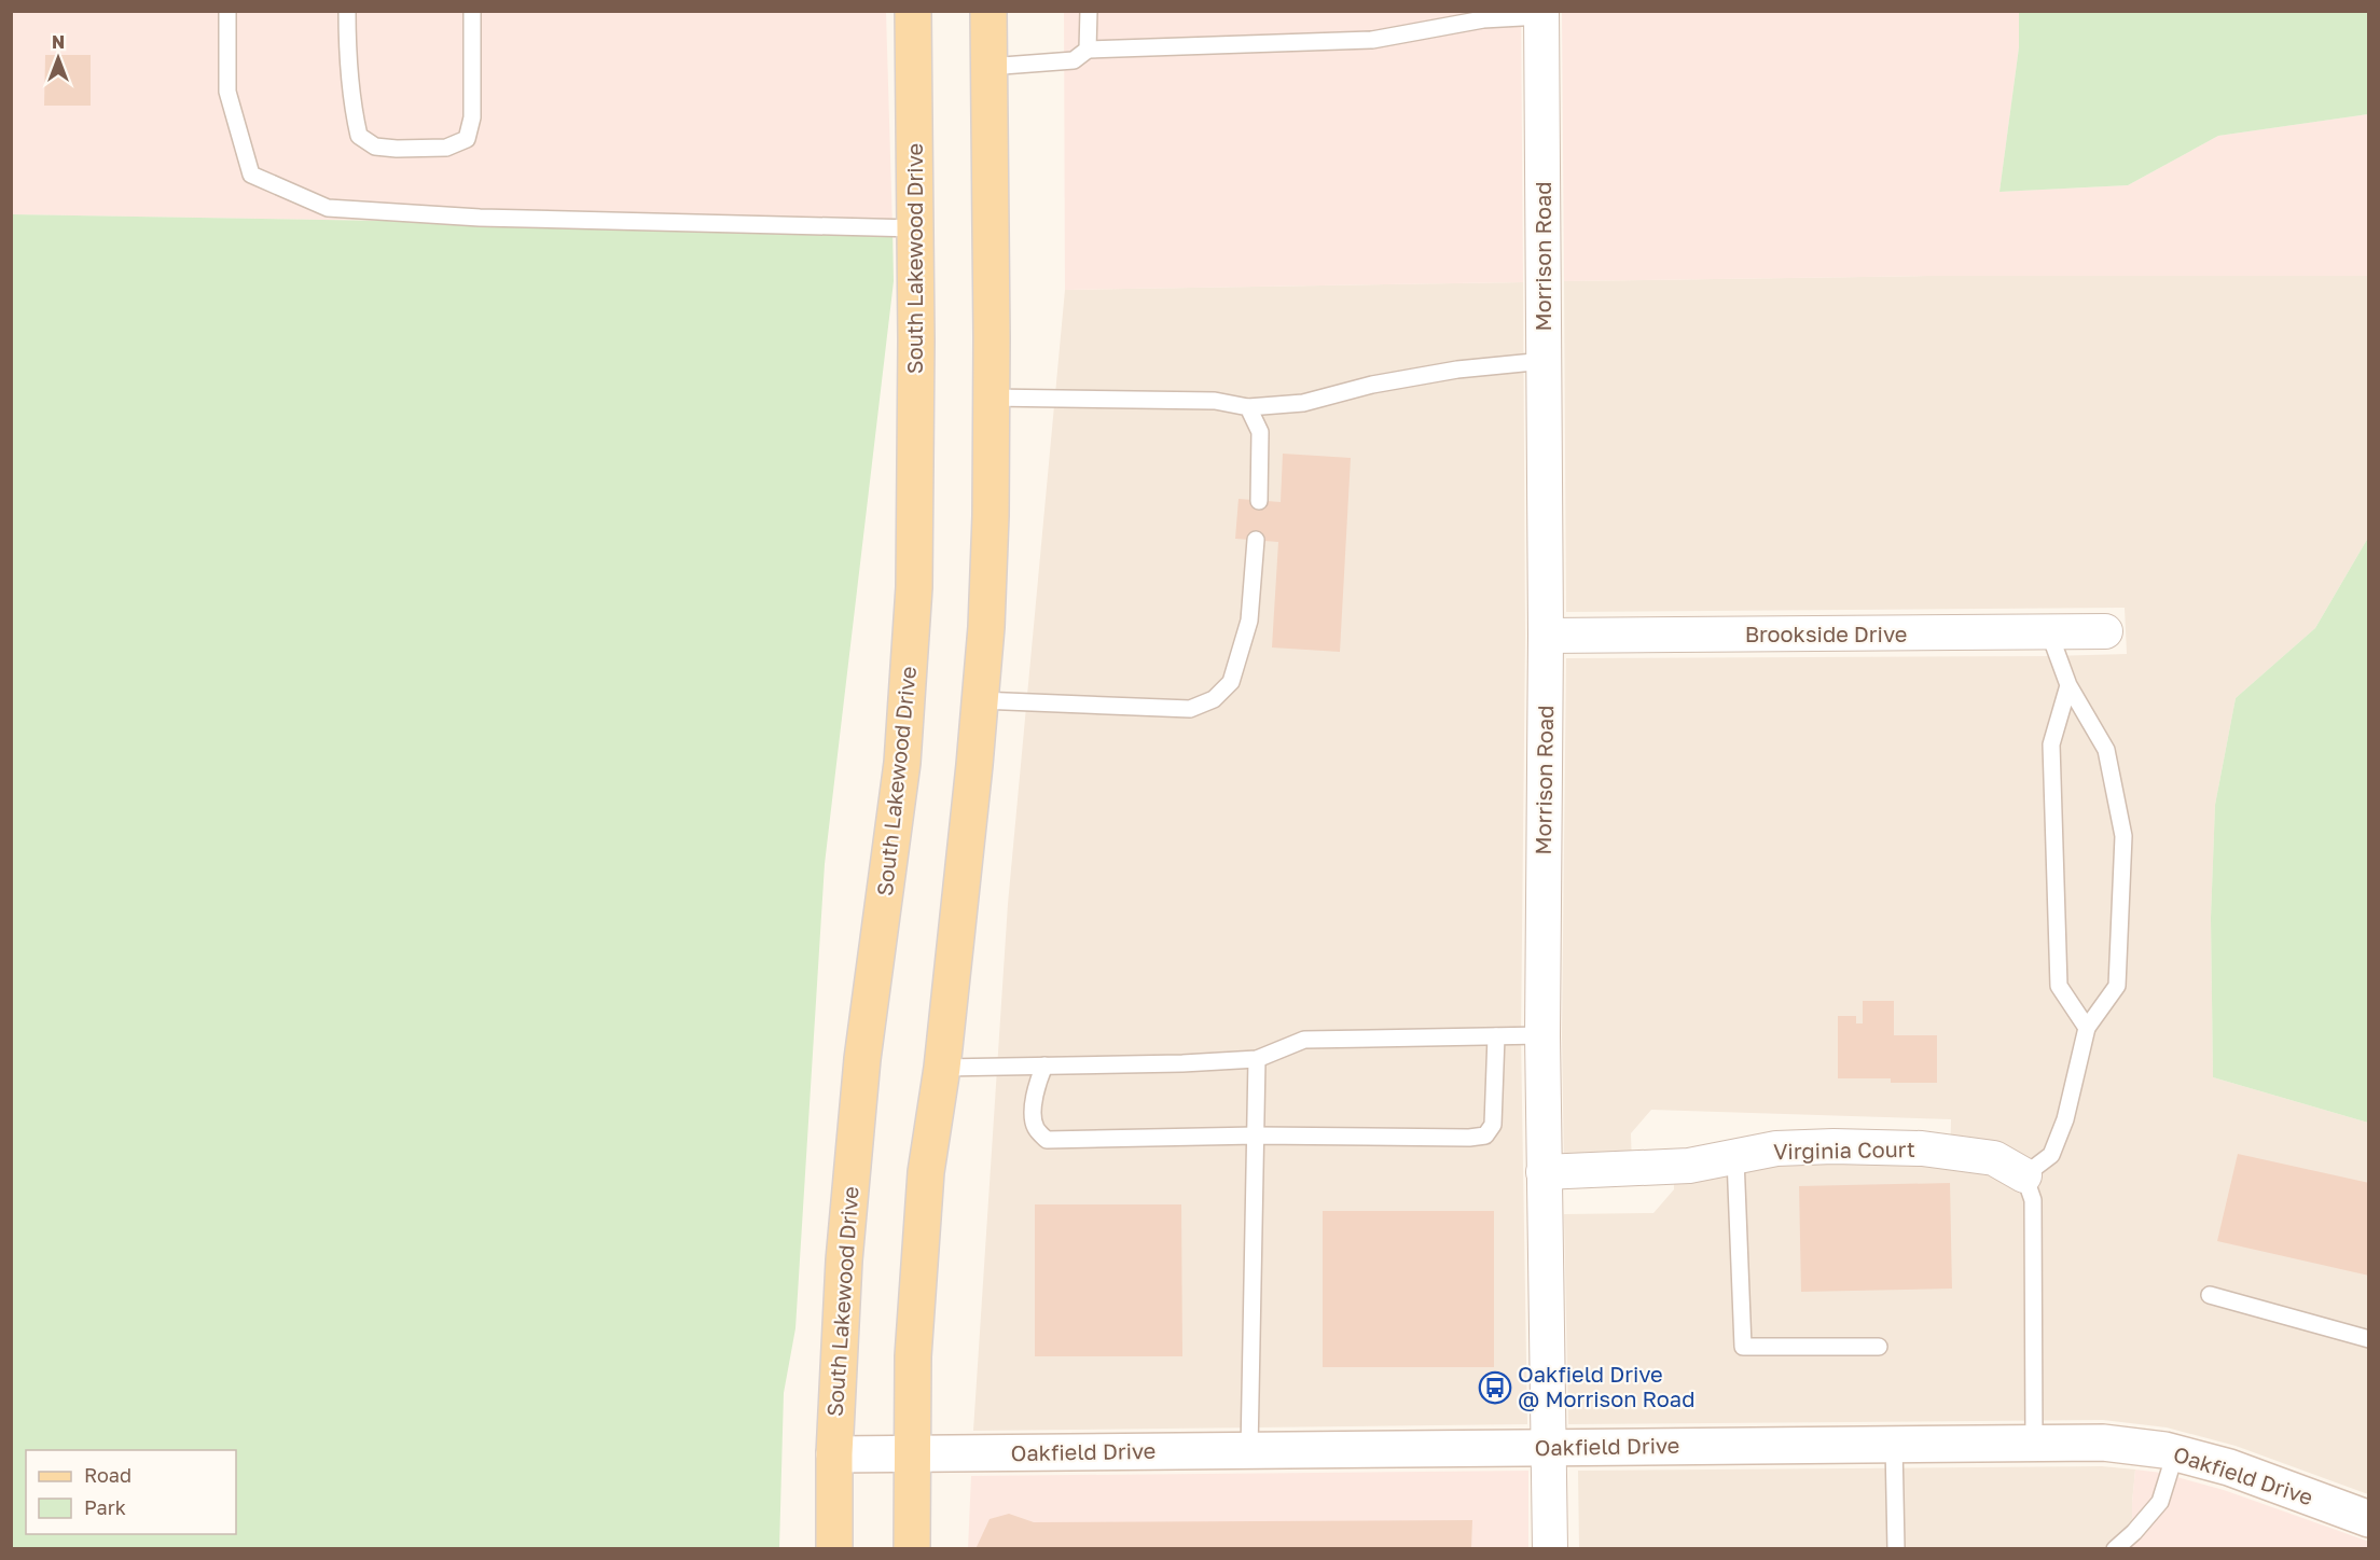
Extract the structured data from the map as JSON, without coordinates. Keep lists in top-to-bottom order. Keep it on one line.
{"streets":{"main road":["South Lakewood Drive"],"street":["Morrison Road","Brookside Drive","Virginia Court","Oakfield Drive"]},"crossings":[["Morrison Road","Brookside Drive"],["Morrison Road","Virginia Court"],["Morrison Road","Oakfield Drive"],["South Lakewood Drive","Oakfield Drive"]],"places":{"bus stop":["Oakfield Drive @ Morrison Road"]},"legend":["Road","Park"],"north":"top"}
